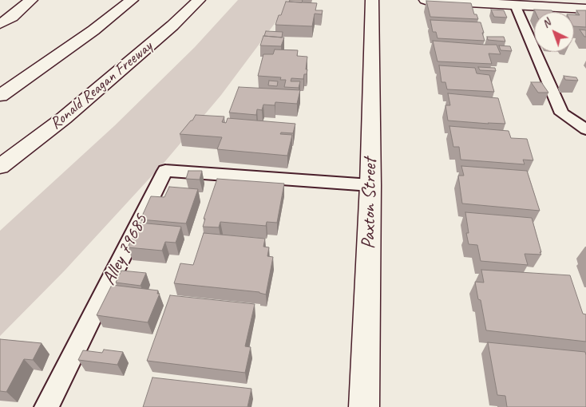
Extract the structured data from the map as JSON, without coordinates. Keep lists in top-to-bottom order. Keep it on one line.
{"streets":{"main road":["Ronald Reagan Freeway","Paxton Street"],"lane":["Alley 79685"]},"crossings":[["Paxton Street","Alley 79685"]],"north":"top left"}
